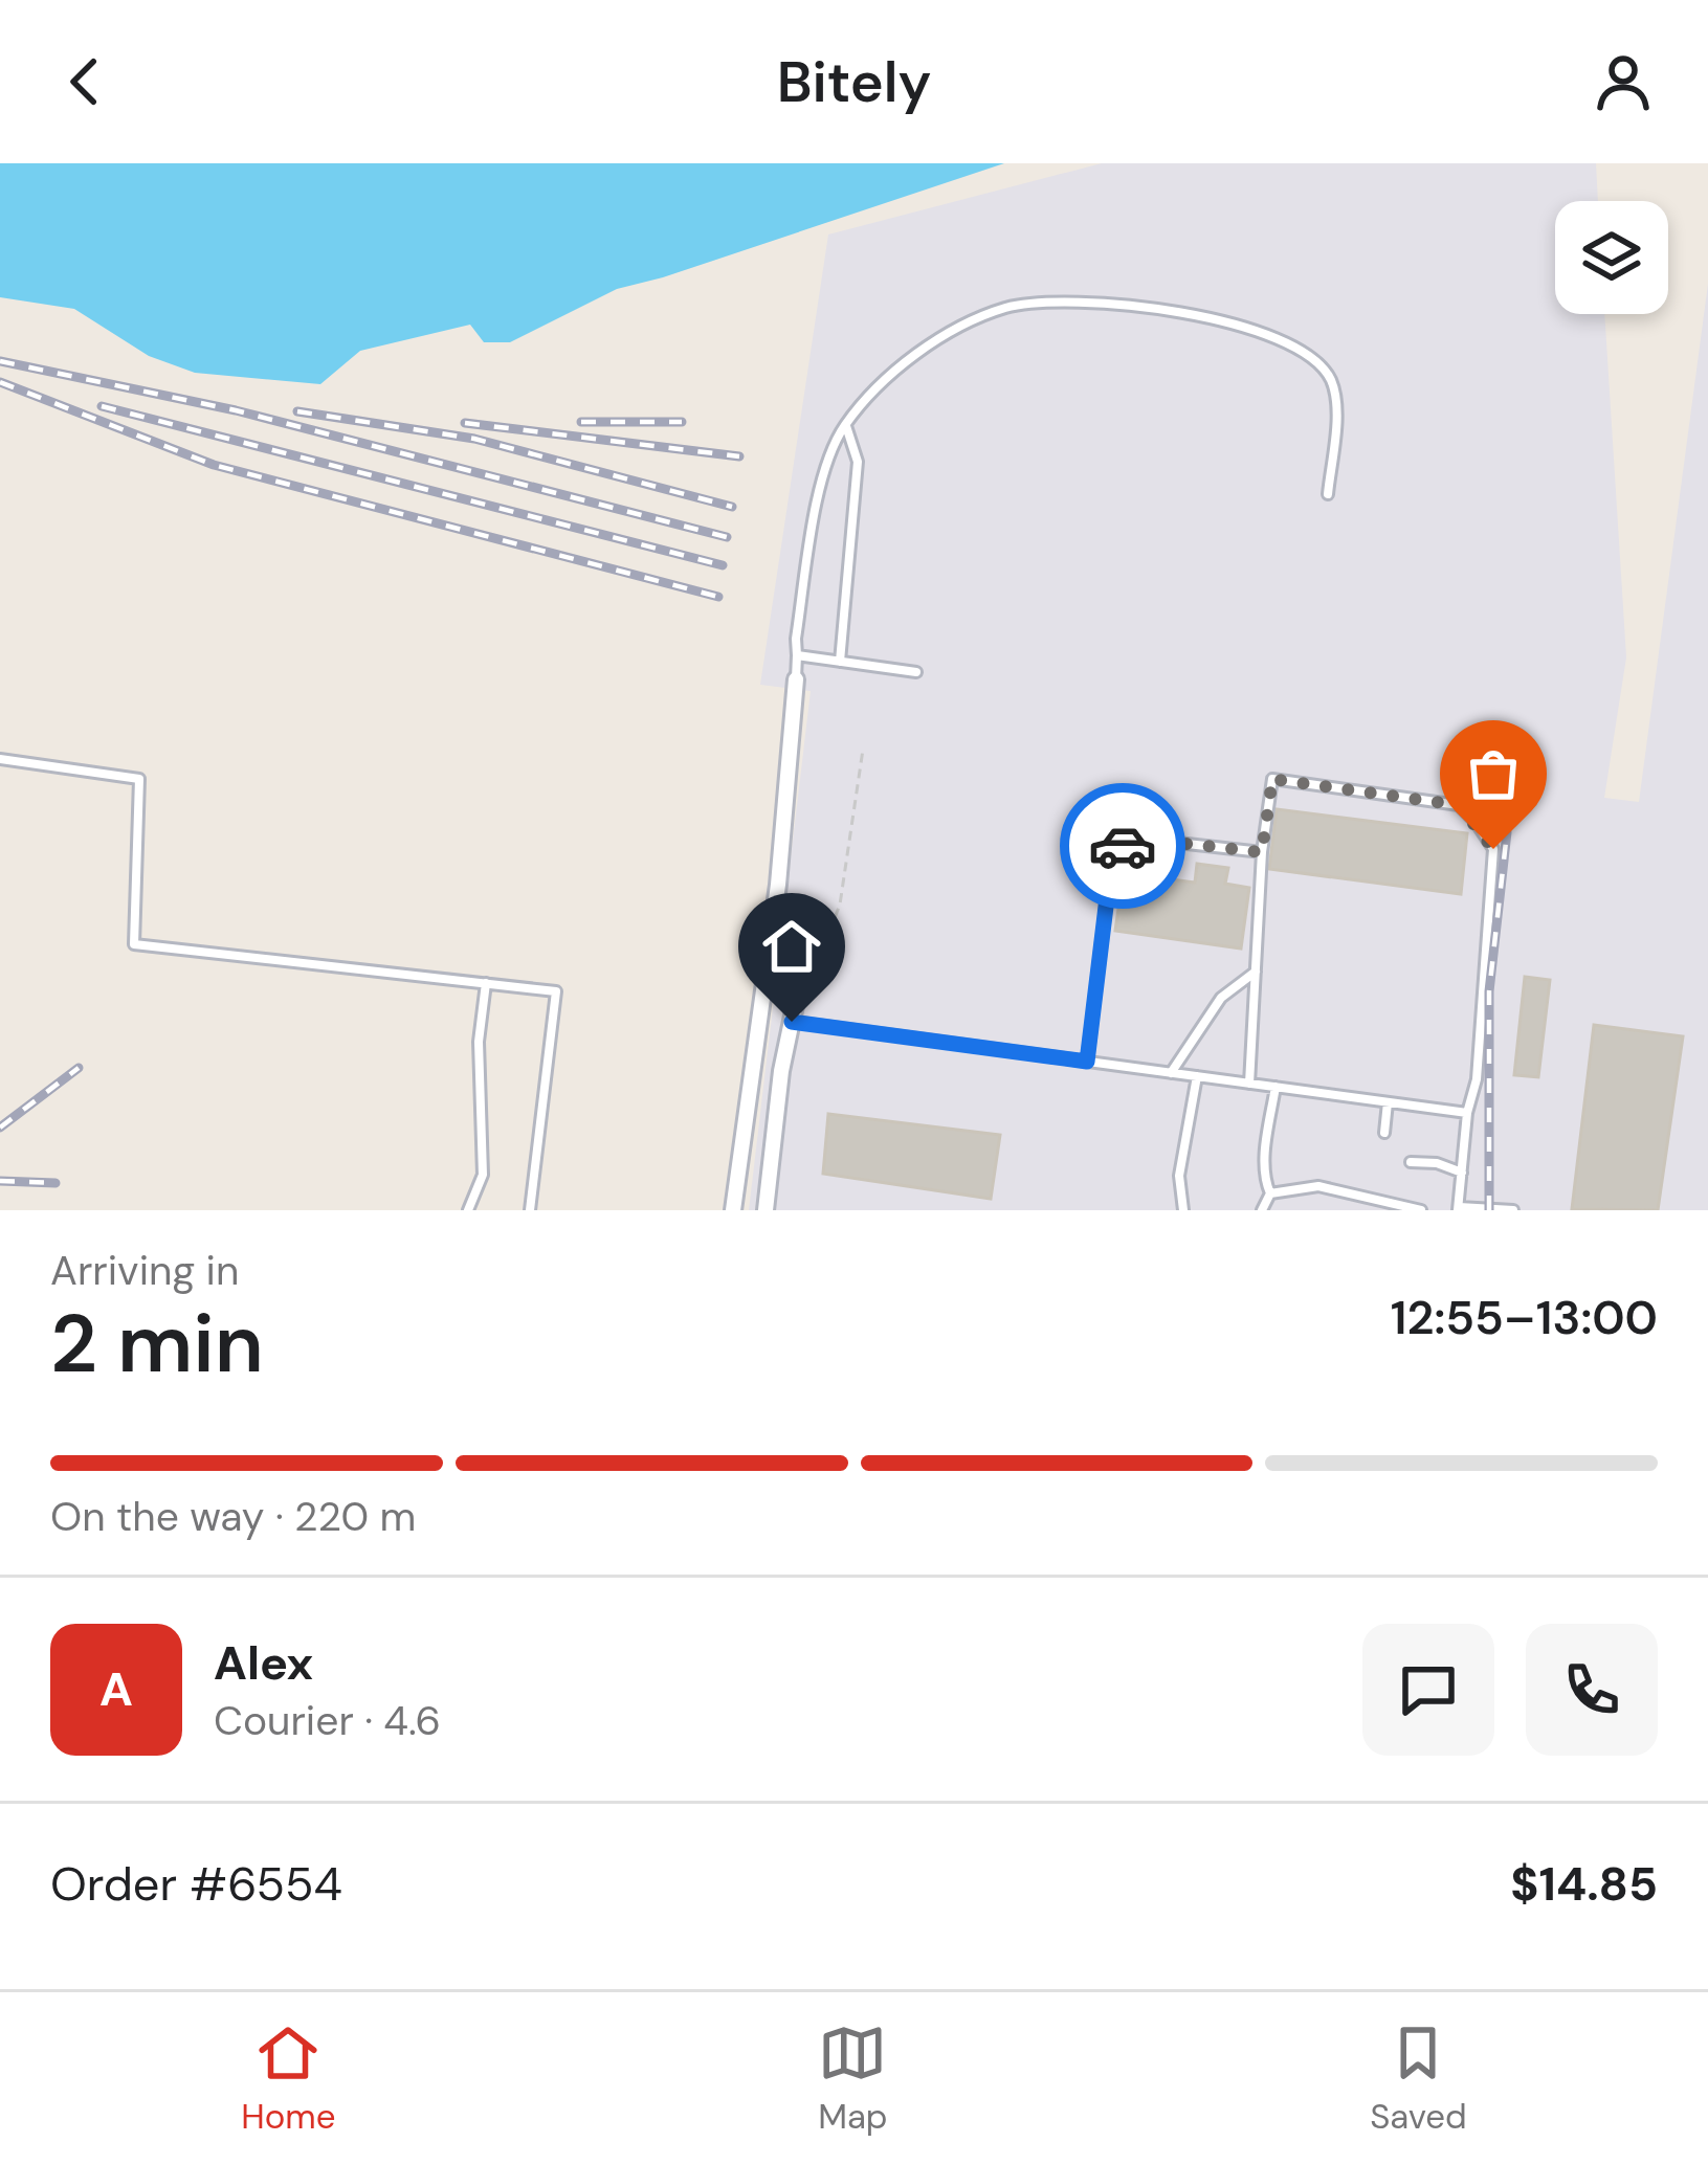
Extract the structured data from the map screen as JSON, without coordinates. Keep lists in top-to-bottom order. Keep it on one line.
{"page":{"header":"Bitely","heading":["2 min","Arriving in","12:55–13:00"],"panel":["Alex","Courier · 4.6","Order #6554","$14.85"],"bar":"On the way · 220 m","round":"A","tabs":["Home","Map","Saved"]}}
